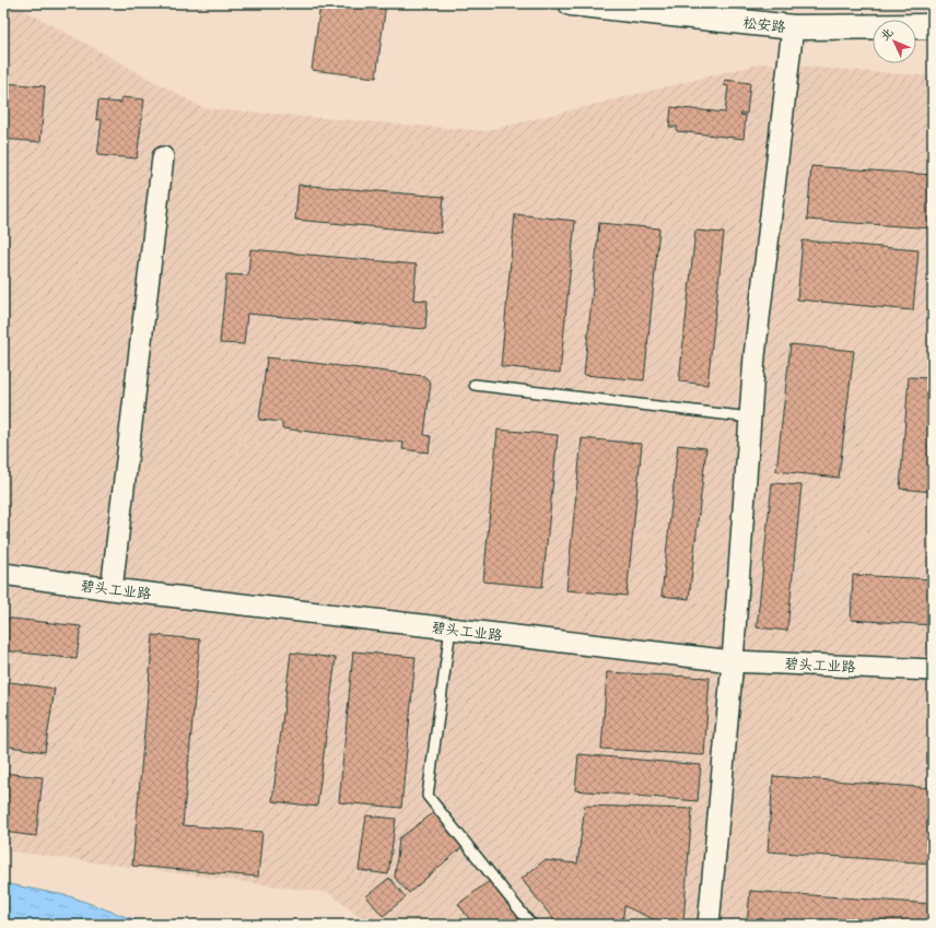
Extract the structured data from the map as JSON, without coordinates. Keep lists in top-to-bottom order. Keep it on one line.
{"streets":{"main road":["松安路"],"street":["碧头工业路"]},"north":"top left"}
